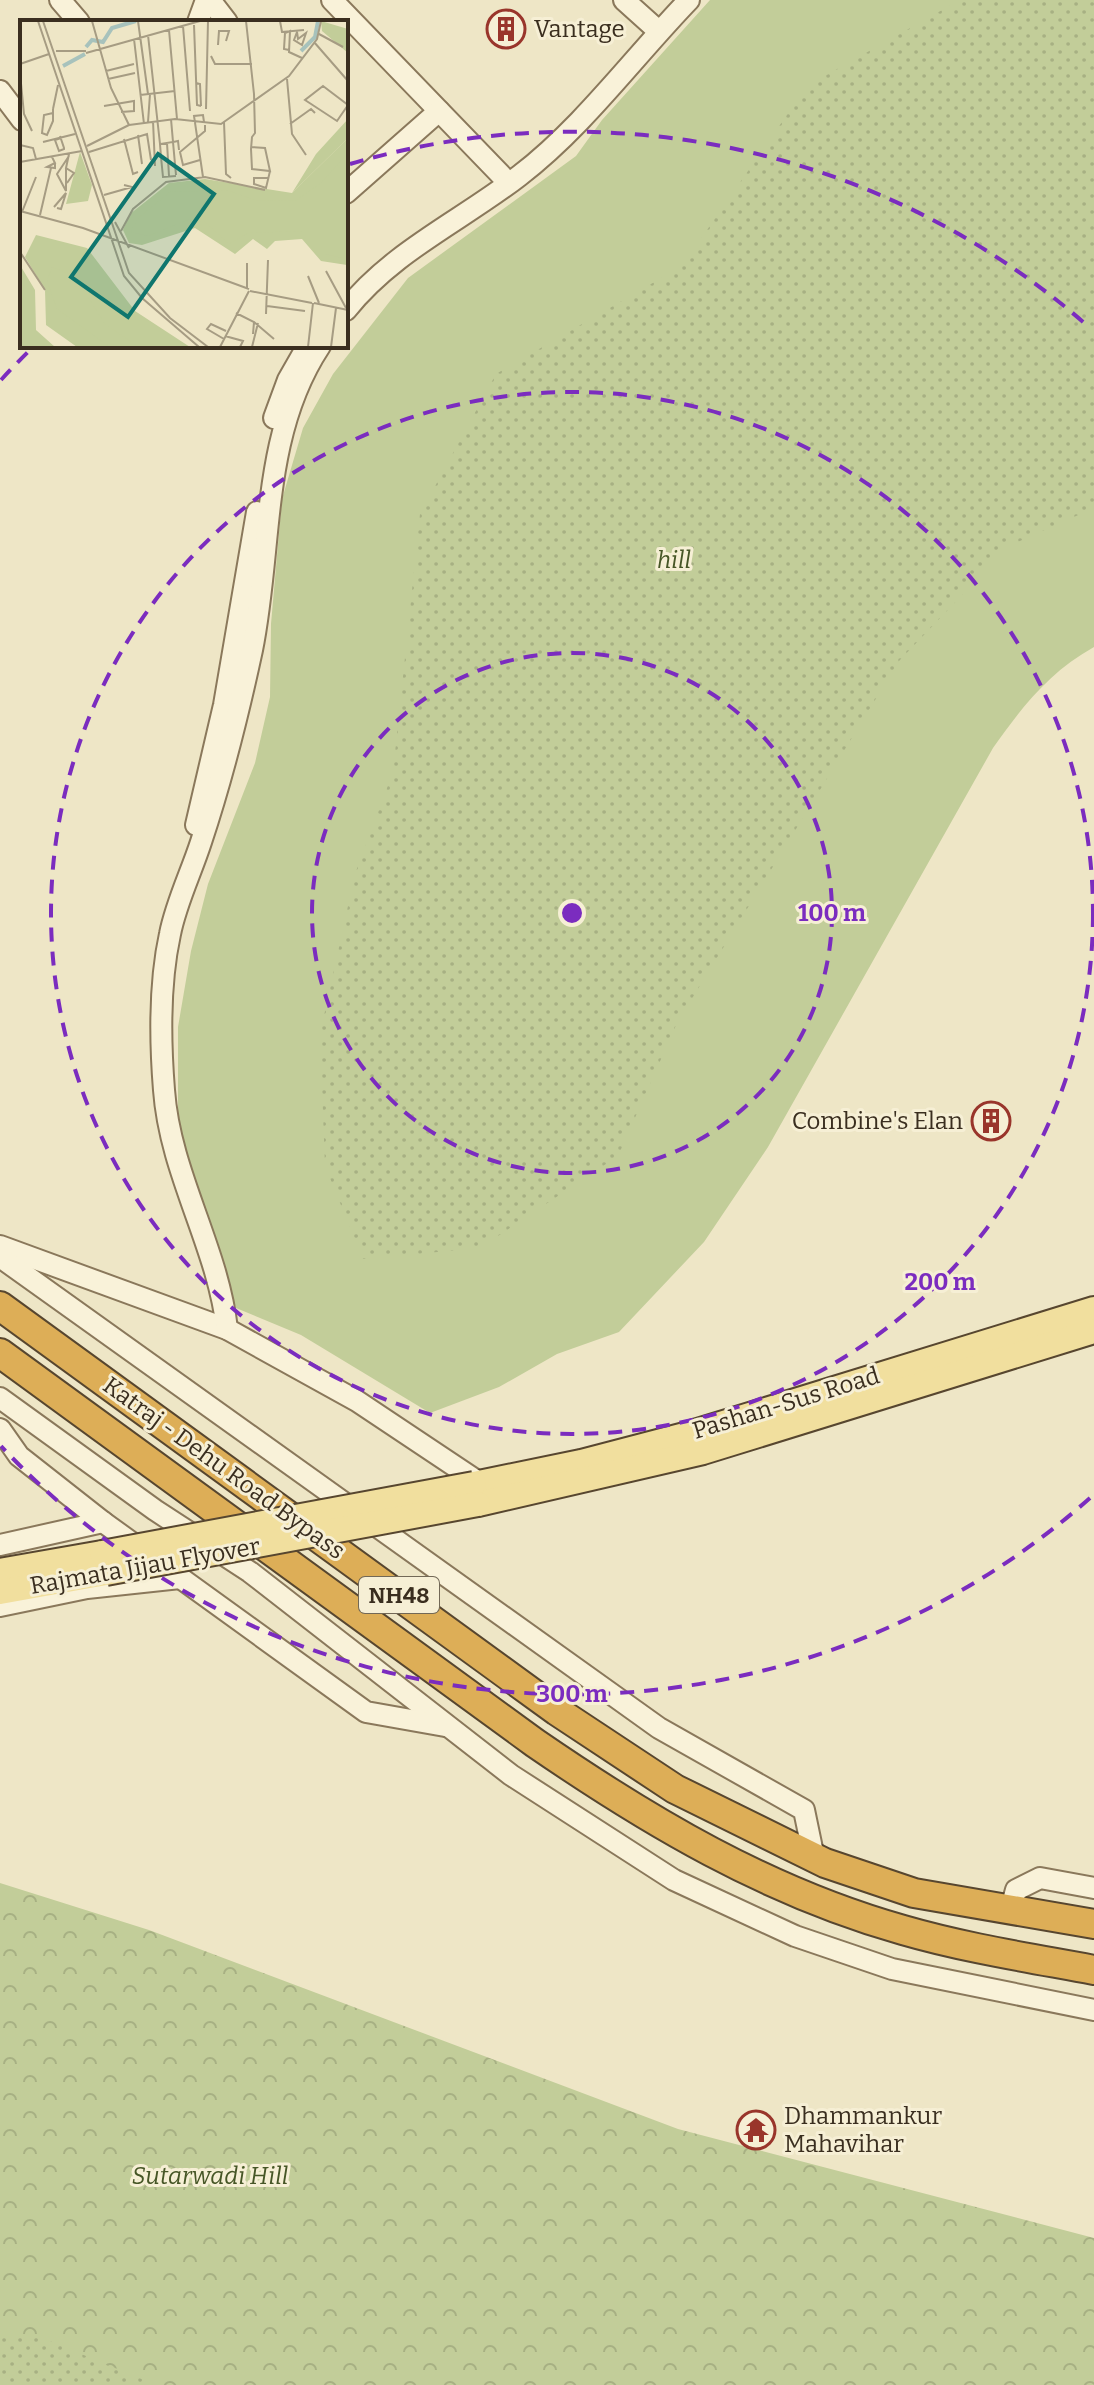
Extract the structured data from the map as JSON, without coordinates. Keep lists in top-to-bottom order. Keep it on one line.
{"streets":{"highway":["Katraj - Dehu Road Bypass","NH48"],"main road":["Pashan-Sus Road","Rajmata Jijau Flyover"]},"crossings":[["Pashan-Sus Road","Rajmata Jijau Flyover"]],"parks":["hill","Sutarwadi Hill"],"places":{"building":["Vantage","Combine's Elan"],"temple":["Dhammankur Mahavihar"]},"rings":["100 m","200 m","300 m"]}
